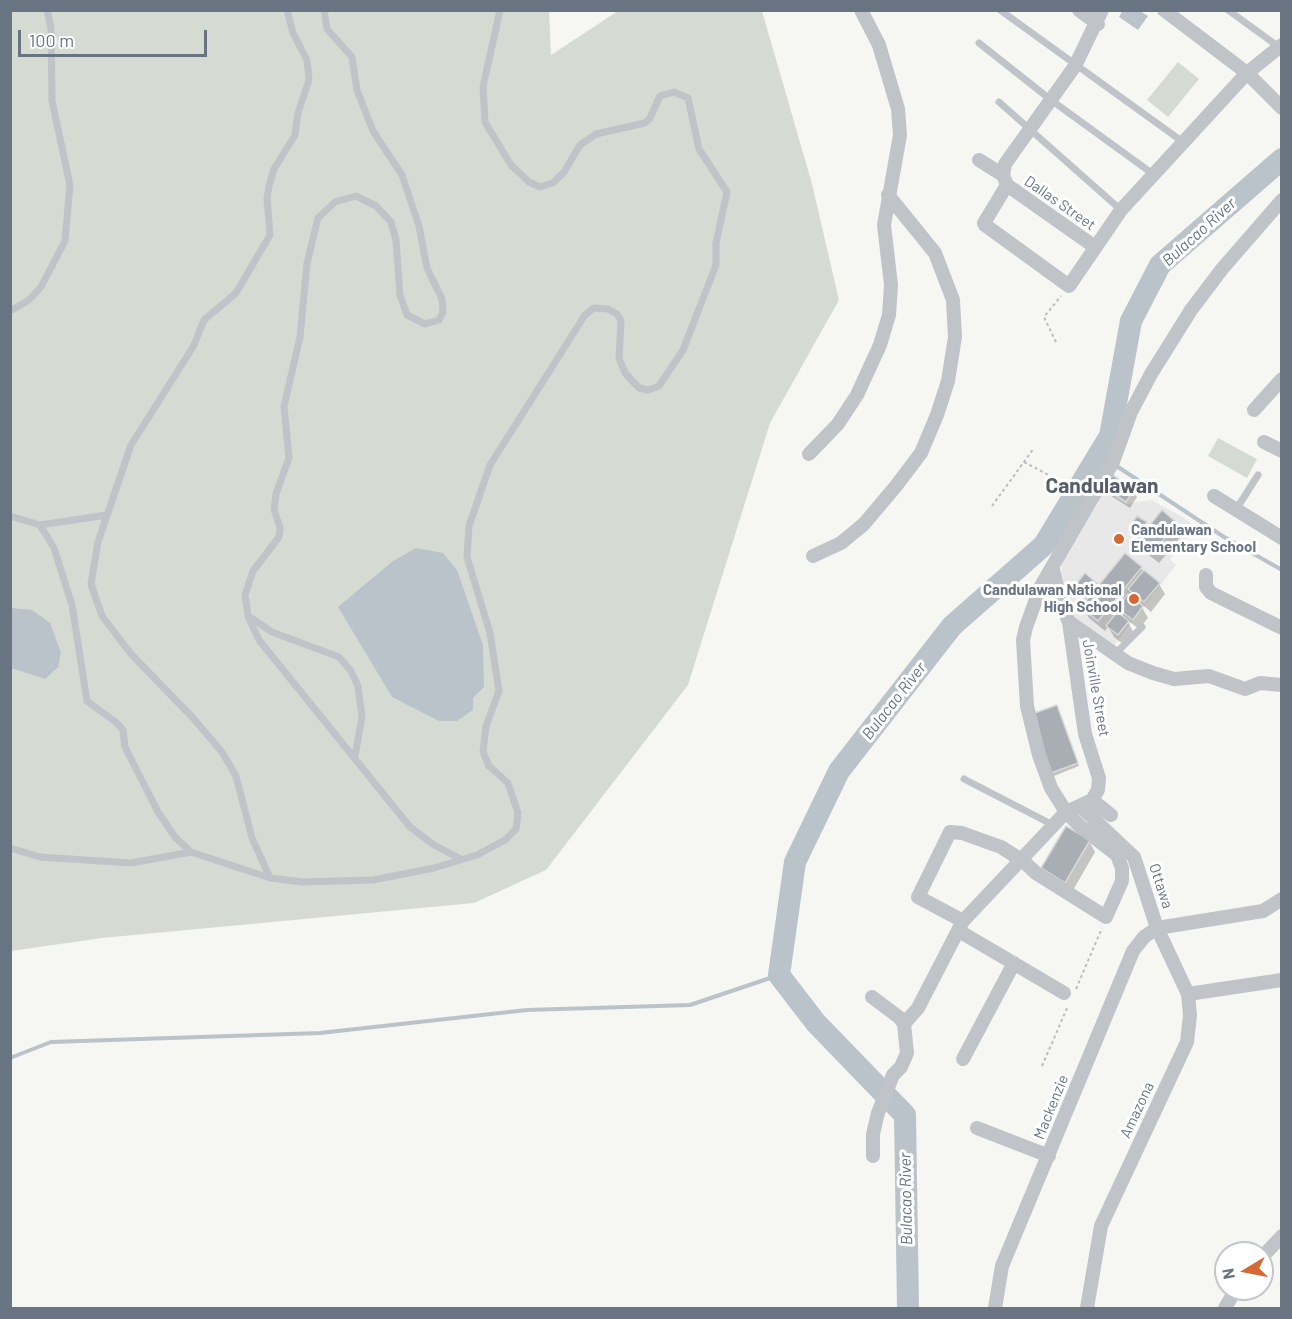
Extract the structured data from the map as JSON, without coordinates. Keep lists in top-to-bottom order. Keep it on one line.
{"streets":{"street":["Dallas Street","Joinville Street","Ottawa","Mackenzie","Amazona"]},"crossings":[["Joinville Street","Ottawa"],["Ottawa","Mackenzie"],["Ottawa","Amazona"],["Mackenzie","Amazona"]],"districts":["Candulawan"],"water":["Bulacao River"],"places":["Candulawan Elementary School","Candulawan National High School"],"scale_bar":"100 m","north":"left"}
